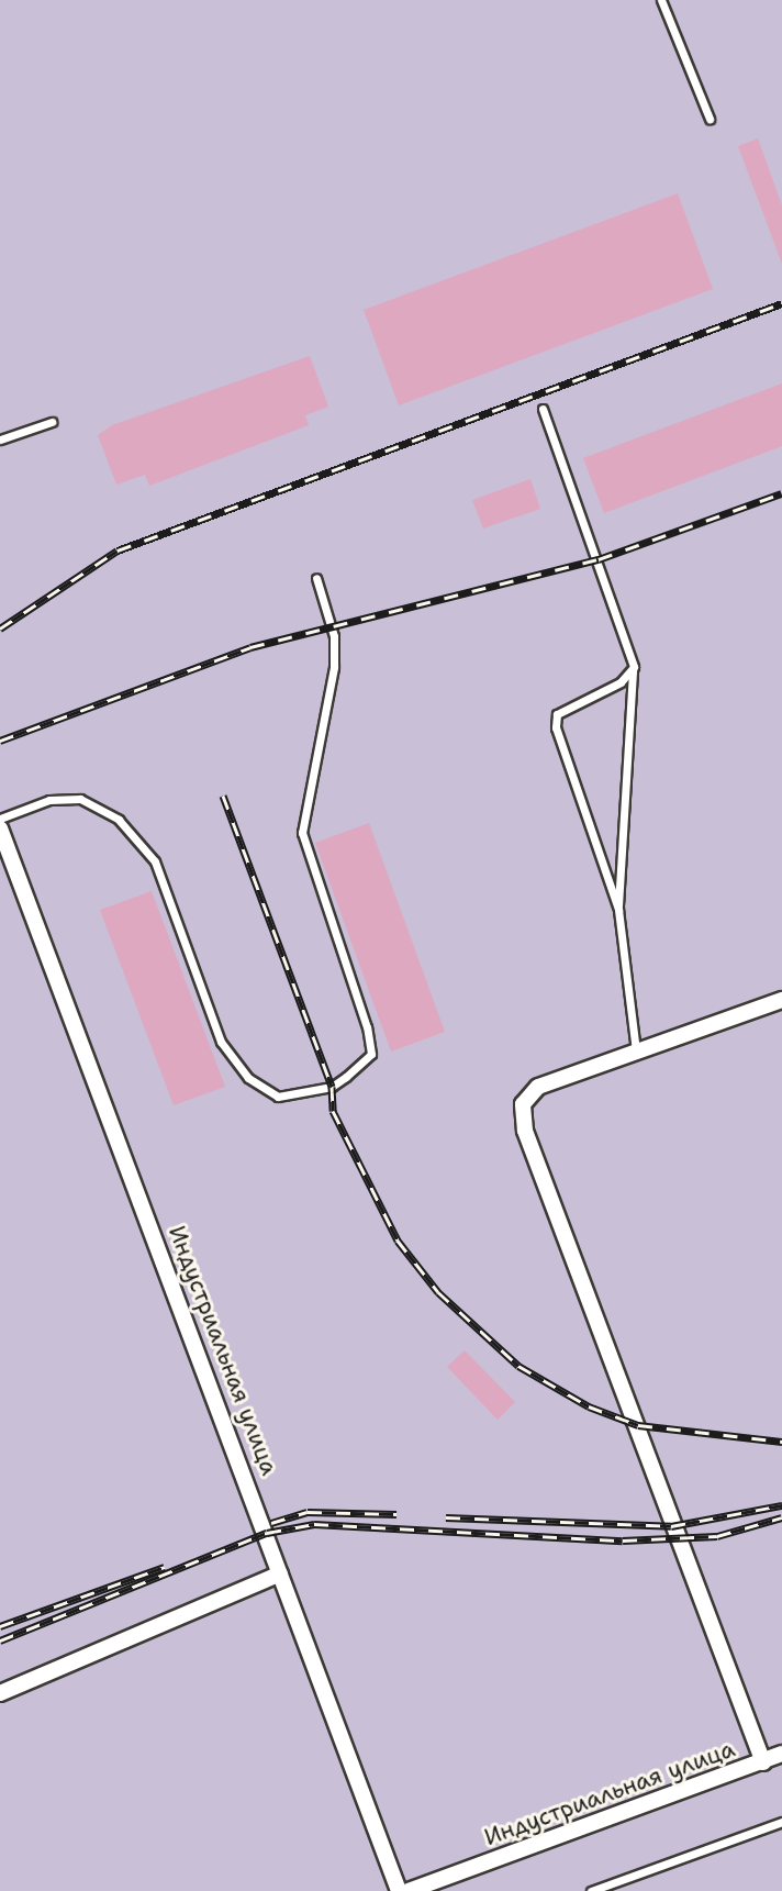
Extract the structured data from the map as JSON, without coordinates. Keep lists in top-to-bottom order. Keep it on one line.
{"streets":{"street":["Индустриальная улица"]}}
